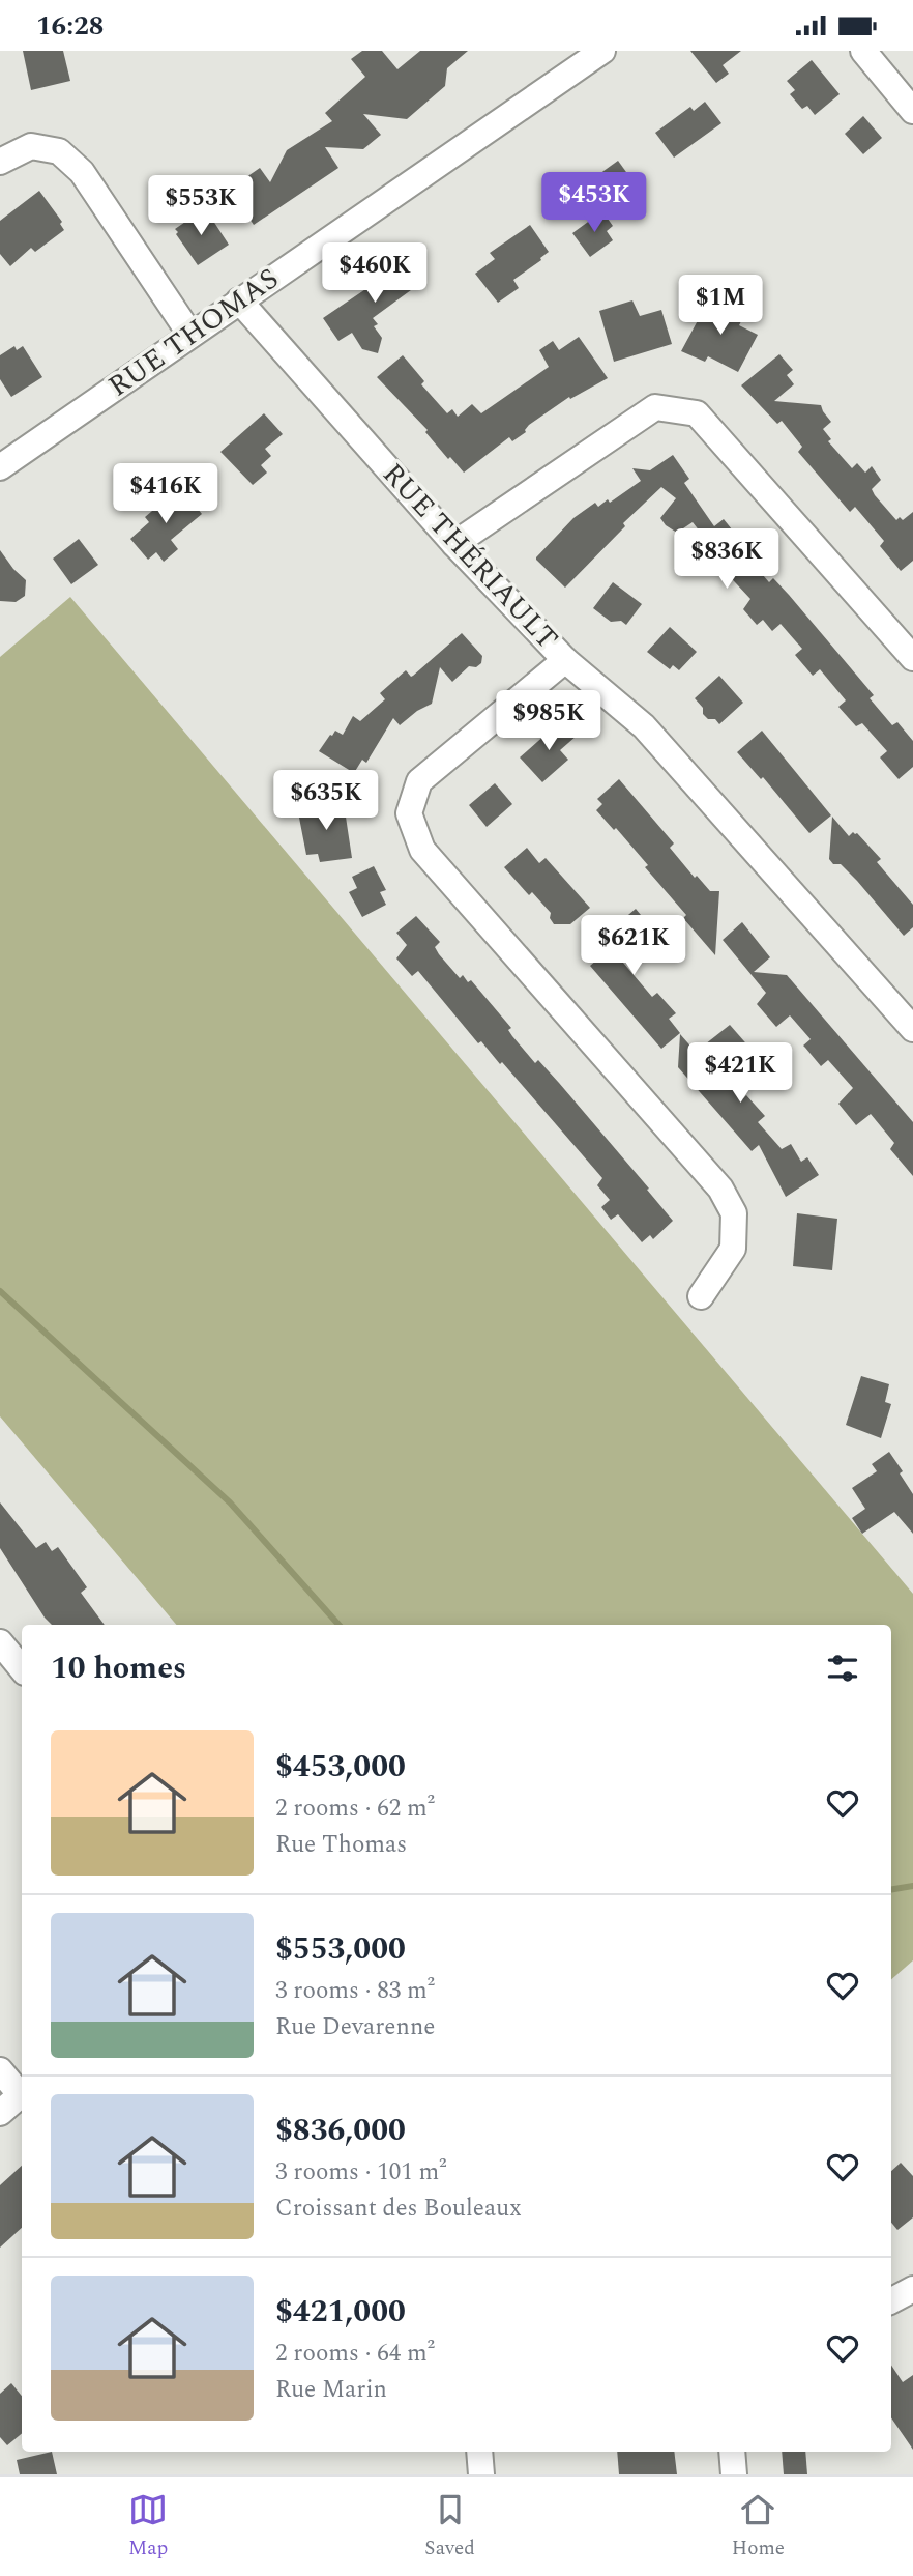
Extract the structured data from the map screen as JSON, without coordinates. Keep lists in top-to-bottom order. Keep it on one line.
{"streets":{"street":["RUE THOMAS","RUE THÉRIAULT"]},"crossings":[["RUE THOMAS","RUE THÉRIAULT"]],"page":{"status":"16:28","price":["$453K","$553K","$460K","$1M","$416K","$836K","$985K","$635K","$621K","$421K"],"heading":"10 homes","list":[{"name":"$453,000","note":"2 rooms · 62 m² · Rue Thomas"},{"name":"$553,000","note":"3 rooms · 83 m² · Rue Devarenne"},{"name":"$836,000","note":"3 rooms · 101 m² · Croissant des Bouleaux"},{"name":"$421,000","note":"2 rooms · 64 m² · Rue Marin"}],"tabs":["Map","Saved","Home"]}}
